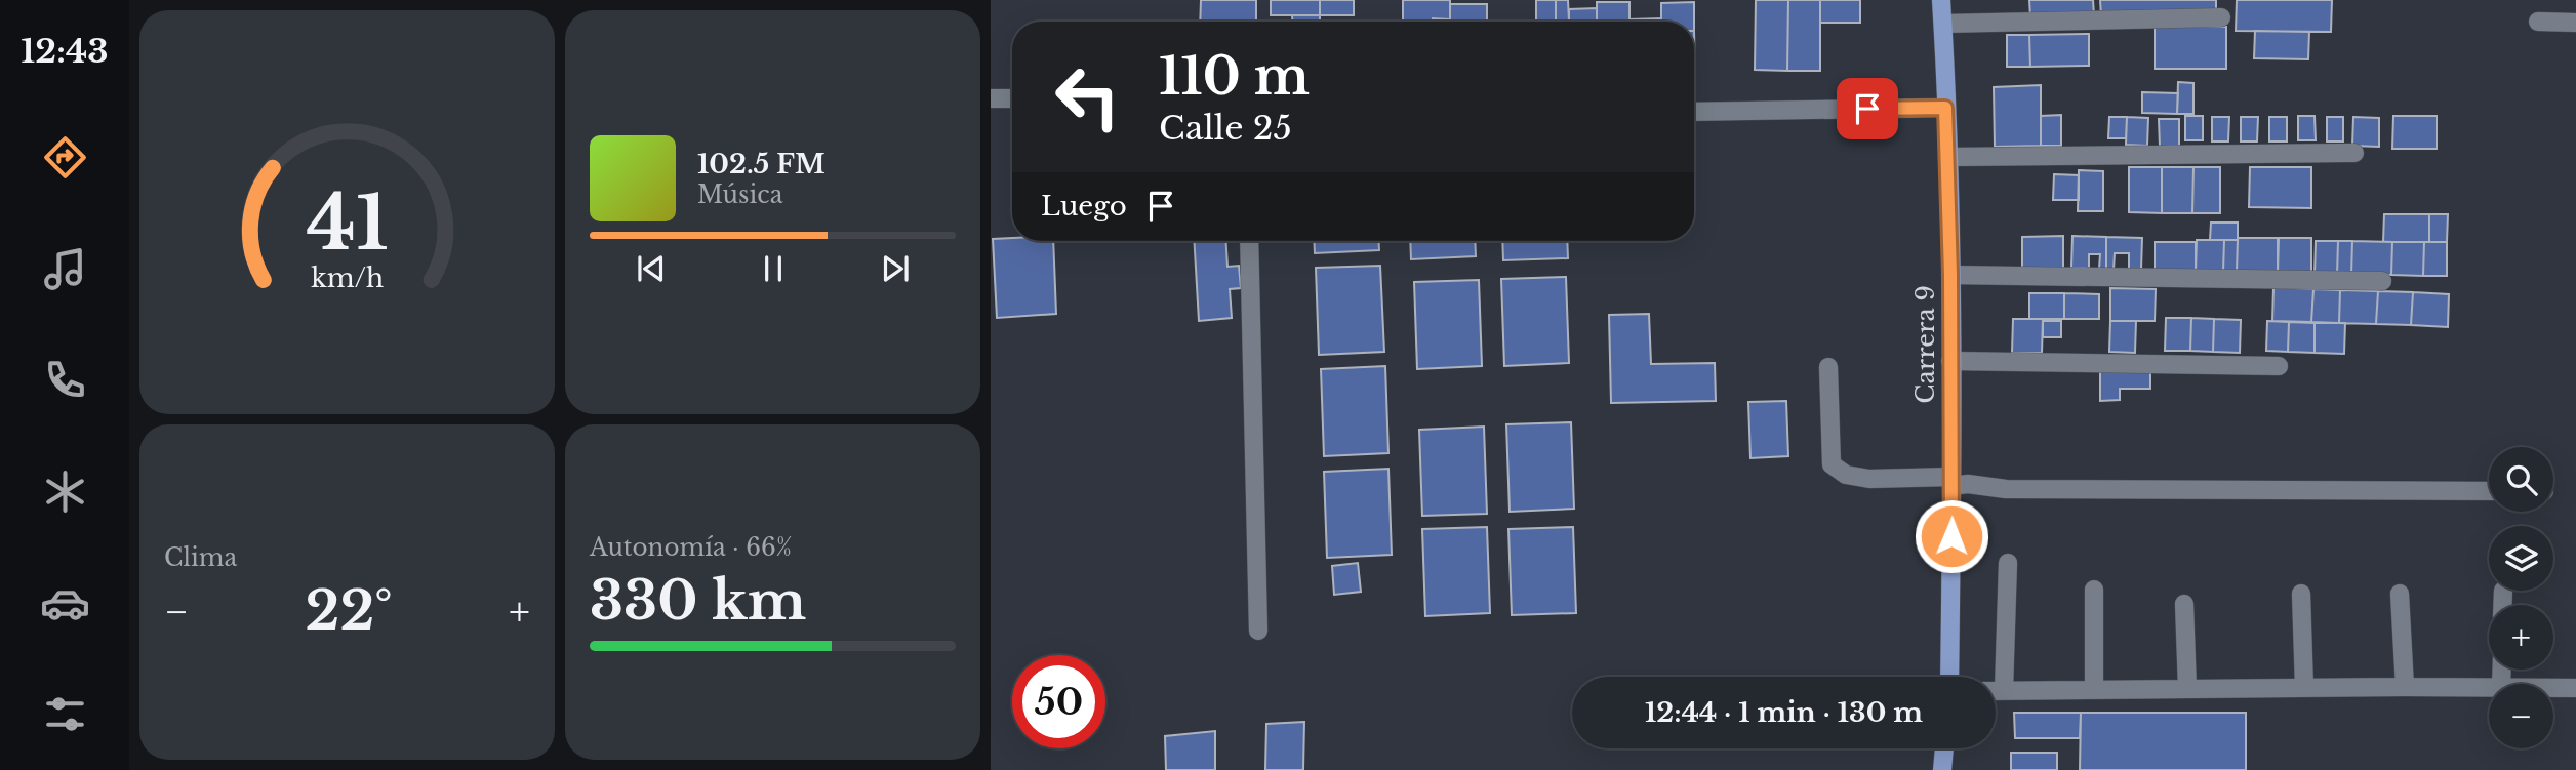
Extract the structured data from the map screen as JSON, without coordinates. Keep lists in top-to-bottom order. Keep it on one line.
{"streets":{"main road":["Carrera 9"]},"page":{"tabs":"12:43","turn":["110 m","Calle 25"],"song":["102.5 FM","Música"],"then":"Luego","tile":["Clima",["Autonomía · 66%","330 km"]],"map_buttons":["+","−"],"heat":["−","22°","+"],"limit":"50","trip":"12:44 · 1 min · 130 m","gauge":["41","km/h"]}}
